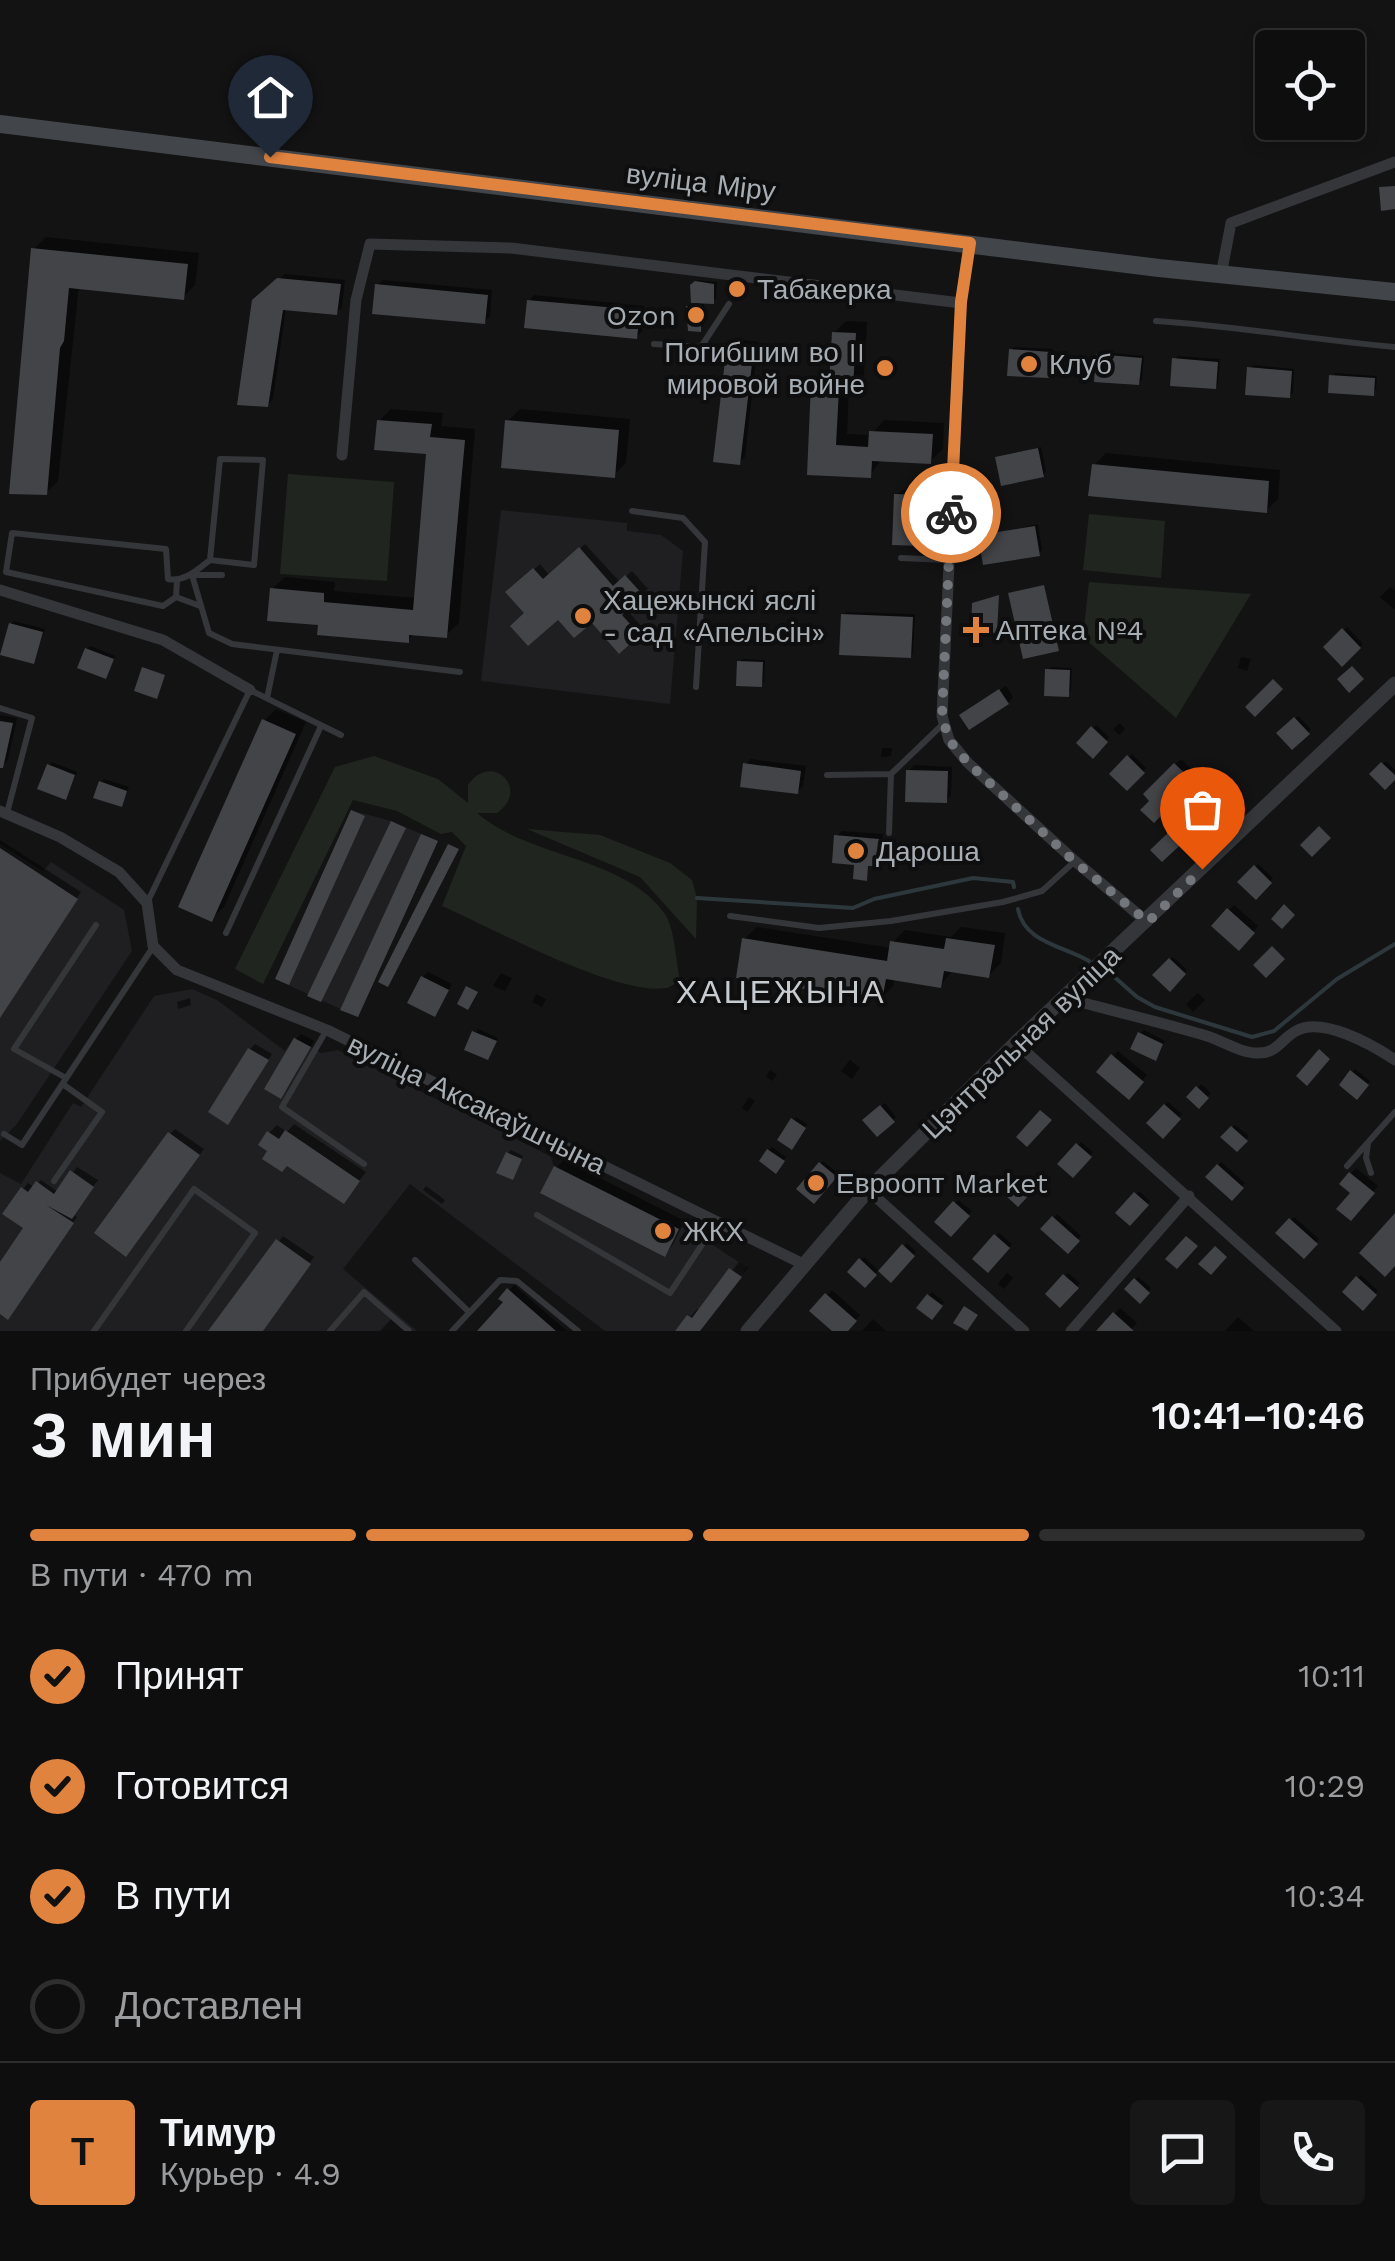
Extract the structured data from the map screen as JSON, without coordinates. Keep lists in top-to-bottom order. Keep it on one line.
{"streets":{"main road":["вуліца Міру"],"street":["Цэнтральная вуліца","вуліца Аксакаўшчына"]},"crossings":[["Цэнтральная вуліца","вуліца Аксакаўшчына"]],"districts":["ХАЦЕЖЫНА"],"places":{"other":["Табакерка","Ozon","Клуб","Погибшим во II мировой войне","Хацежынскі яслі - сад «Апельсін»","Дароша","Евроопт Market","ЖКХ"],"health":["Аптека №4"]},"page":{"heading":["3 мин","Прибудет через","10:41–10:46"],"panel":["Тимур","Курьер · 4.9"],"bar":"В пути · 470 m","list":[["Принят","10:11"],["Готовится","10:29"],["В пути","10:34"],"Доставлен"],"round":"Т"}}
